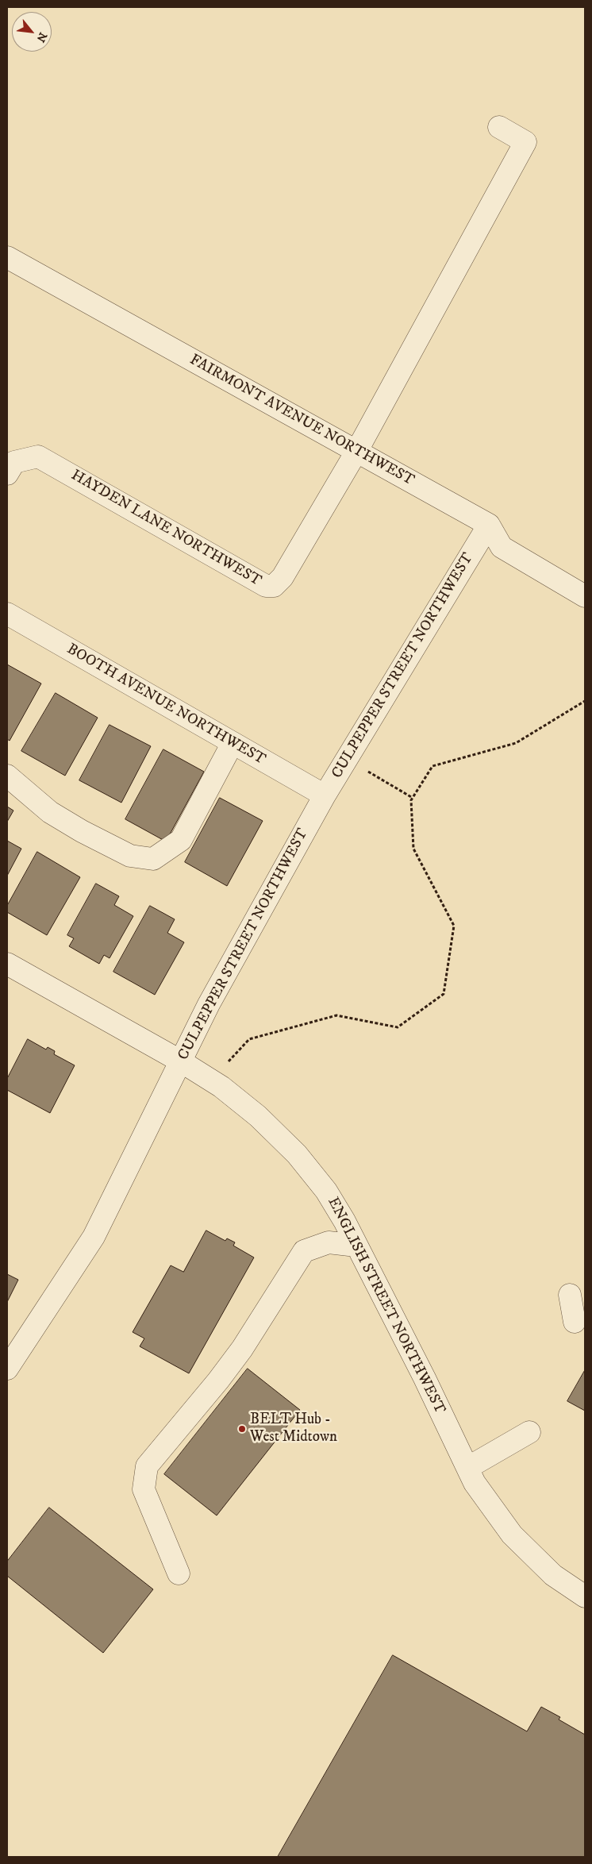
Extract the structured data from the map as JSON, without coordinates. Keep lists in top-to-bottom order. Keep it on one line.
{"streets":{"street":["FAIRMONT AVENUE NORTHWEST","HAYDEN LANE NORTHWEST","CULPEPPER STREET NORTHWEST","BOOTH AVENUE NORTHWEST","ENGLISH STREET NORTHWEST"]},"crossings":[["FAIRMONT AVENUE NORTHWEST","HAYDEN LANE NORTHWEST"],["FAIRMONT AVENUE NORTHWEST","CULPEPPER STREET NORTHWEST"],["CULPEPPER STREET NORTHWEST","BOOTH AVENUE NORTHWEST"],["CULPEPPER STREET NORTHWEST","ENGLISH STREET NORTHWEST"]],"places":["BELT Hub - West Midtown"],"north":"bottom right"}
